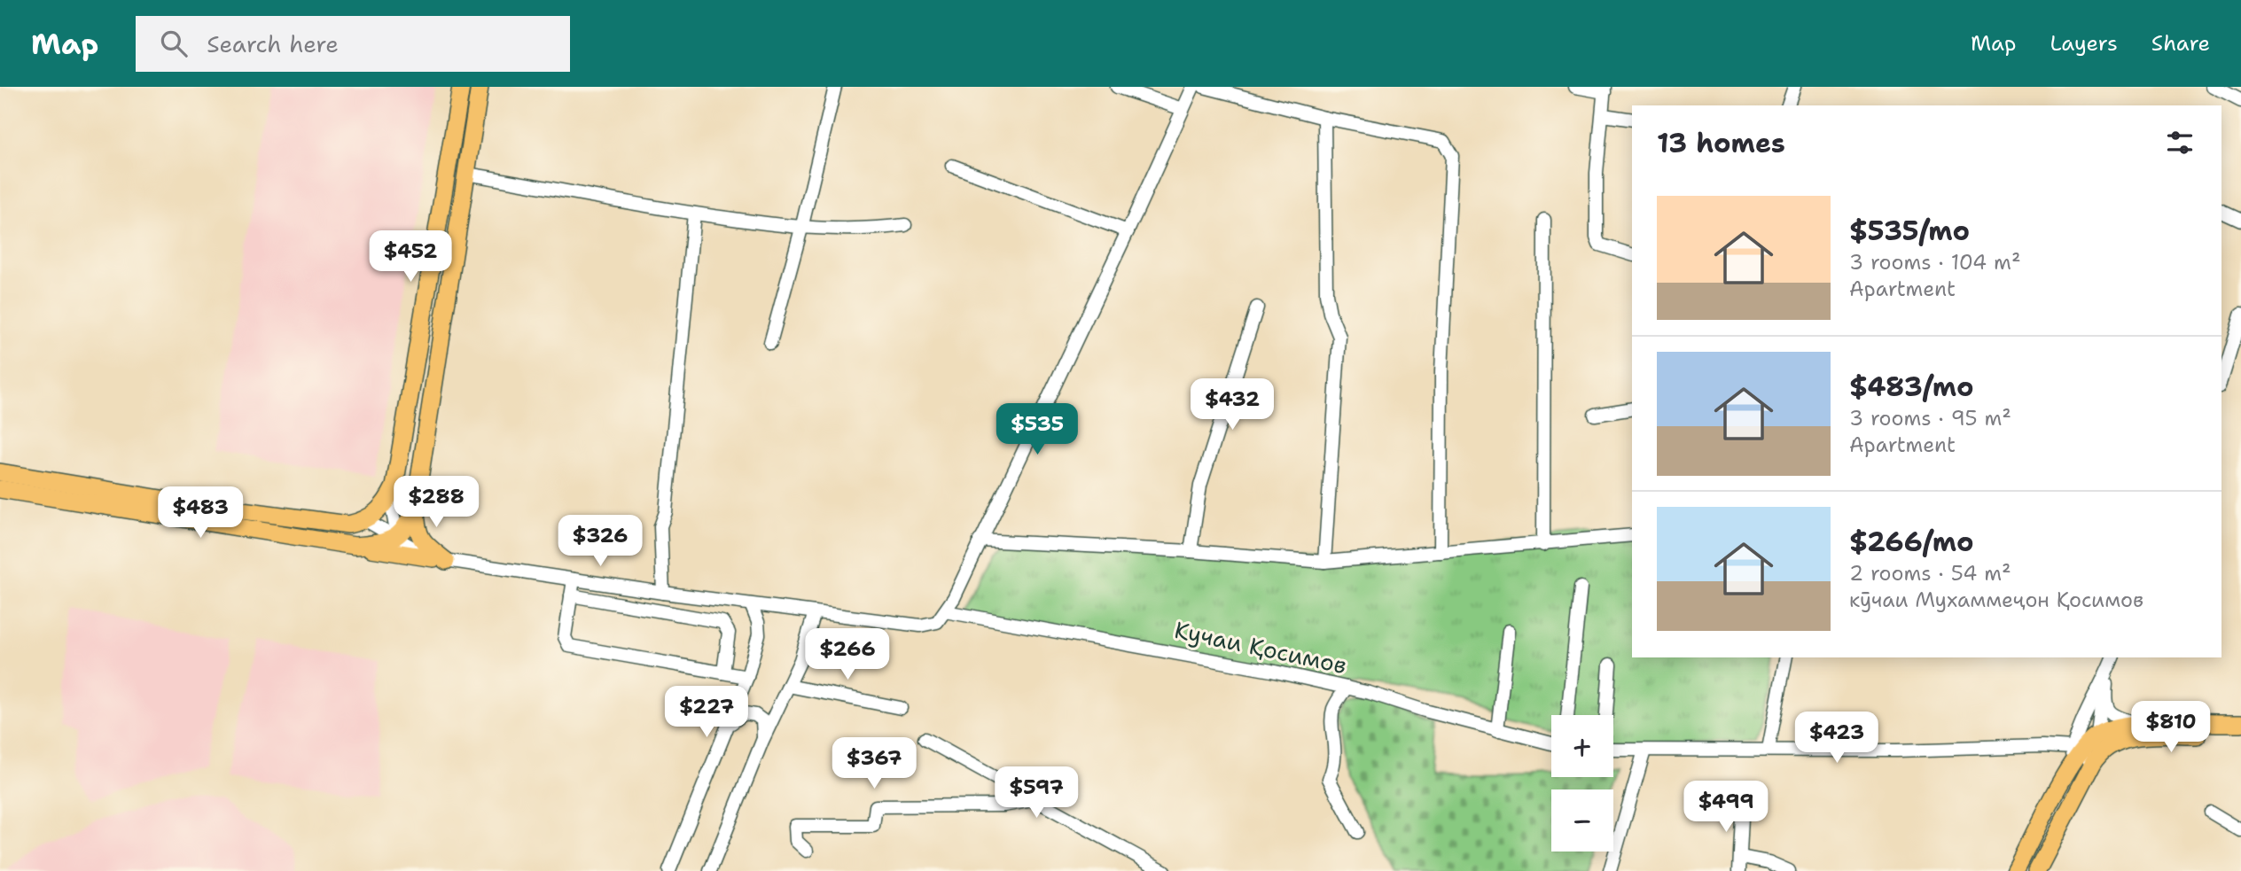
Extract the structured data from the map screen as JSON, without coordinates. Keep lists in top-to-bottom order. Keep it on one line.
{"streets":{"street":["Кучаи Қосимов"]},"page":{"header":"Map","search":"Search here","nav":["Map","Layers","Share"],"heading":"13 homes","list":[{"name":"$535/mo","note":"3 rooms · 104 m² · Apartment"},{"name":"$483/mo","note":"3 rooms · 95 m² · Apartment"},{"name":"$266/mo","note":"2 rooms · 54 m² · кӯчаи Мухаммеҷон Қосимов"}],"price":["$452","$432","$535","$288","$483","$326","$266","$227","$810","$423","$367","$597","$499"],"map_buttons":["+","−"]}}
